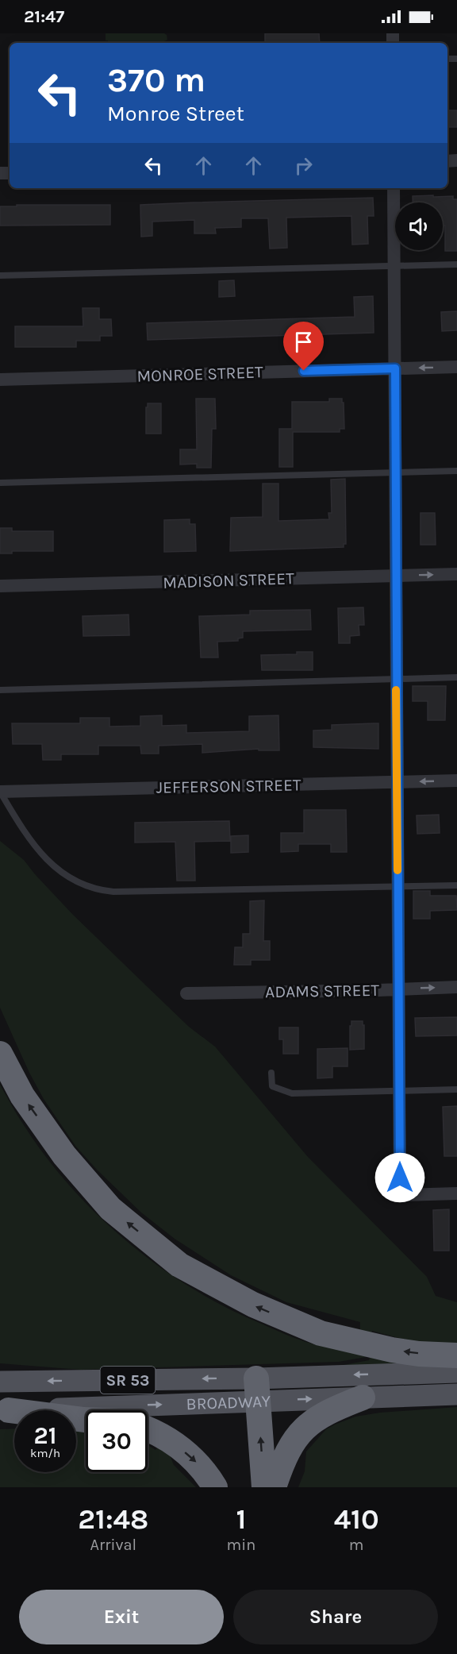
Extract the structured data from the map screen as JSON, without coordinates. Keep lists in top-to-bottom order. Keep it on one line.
{"streets":{"main road":["SR 53","BROADWAY"],"street":["MONROE STREET","MADISON STREET","JEFFERSON STREET","ADAMS STREET"]},"page":{"status":"21:47","turn":["370 m","Monroe Street"],"speed":"21 km/h","limit":"30","eta":["21:48","Arrival","1","min","410","m"],"buttons":["Exit","Share"]}}
